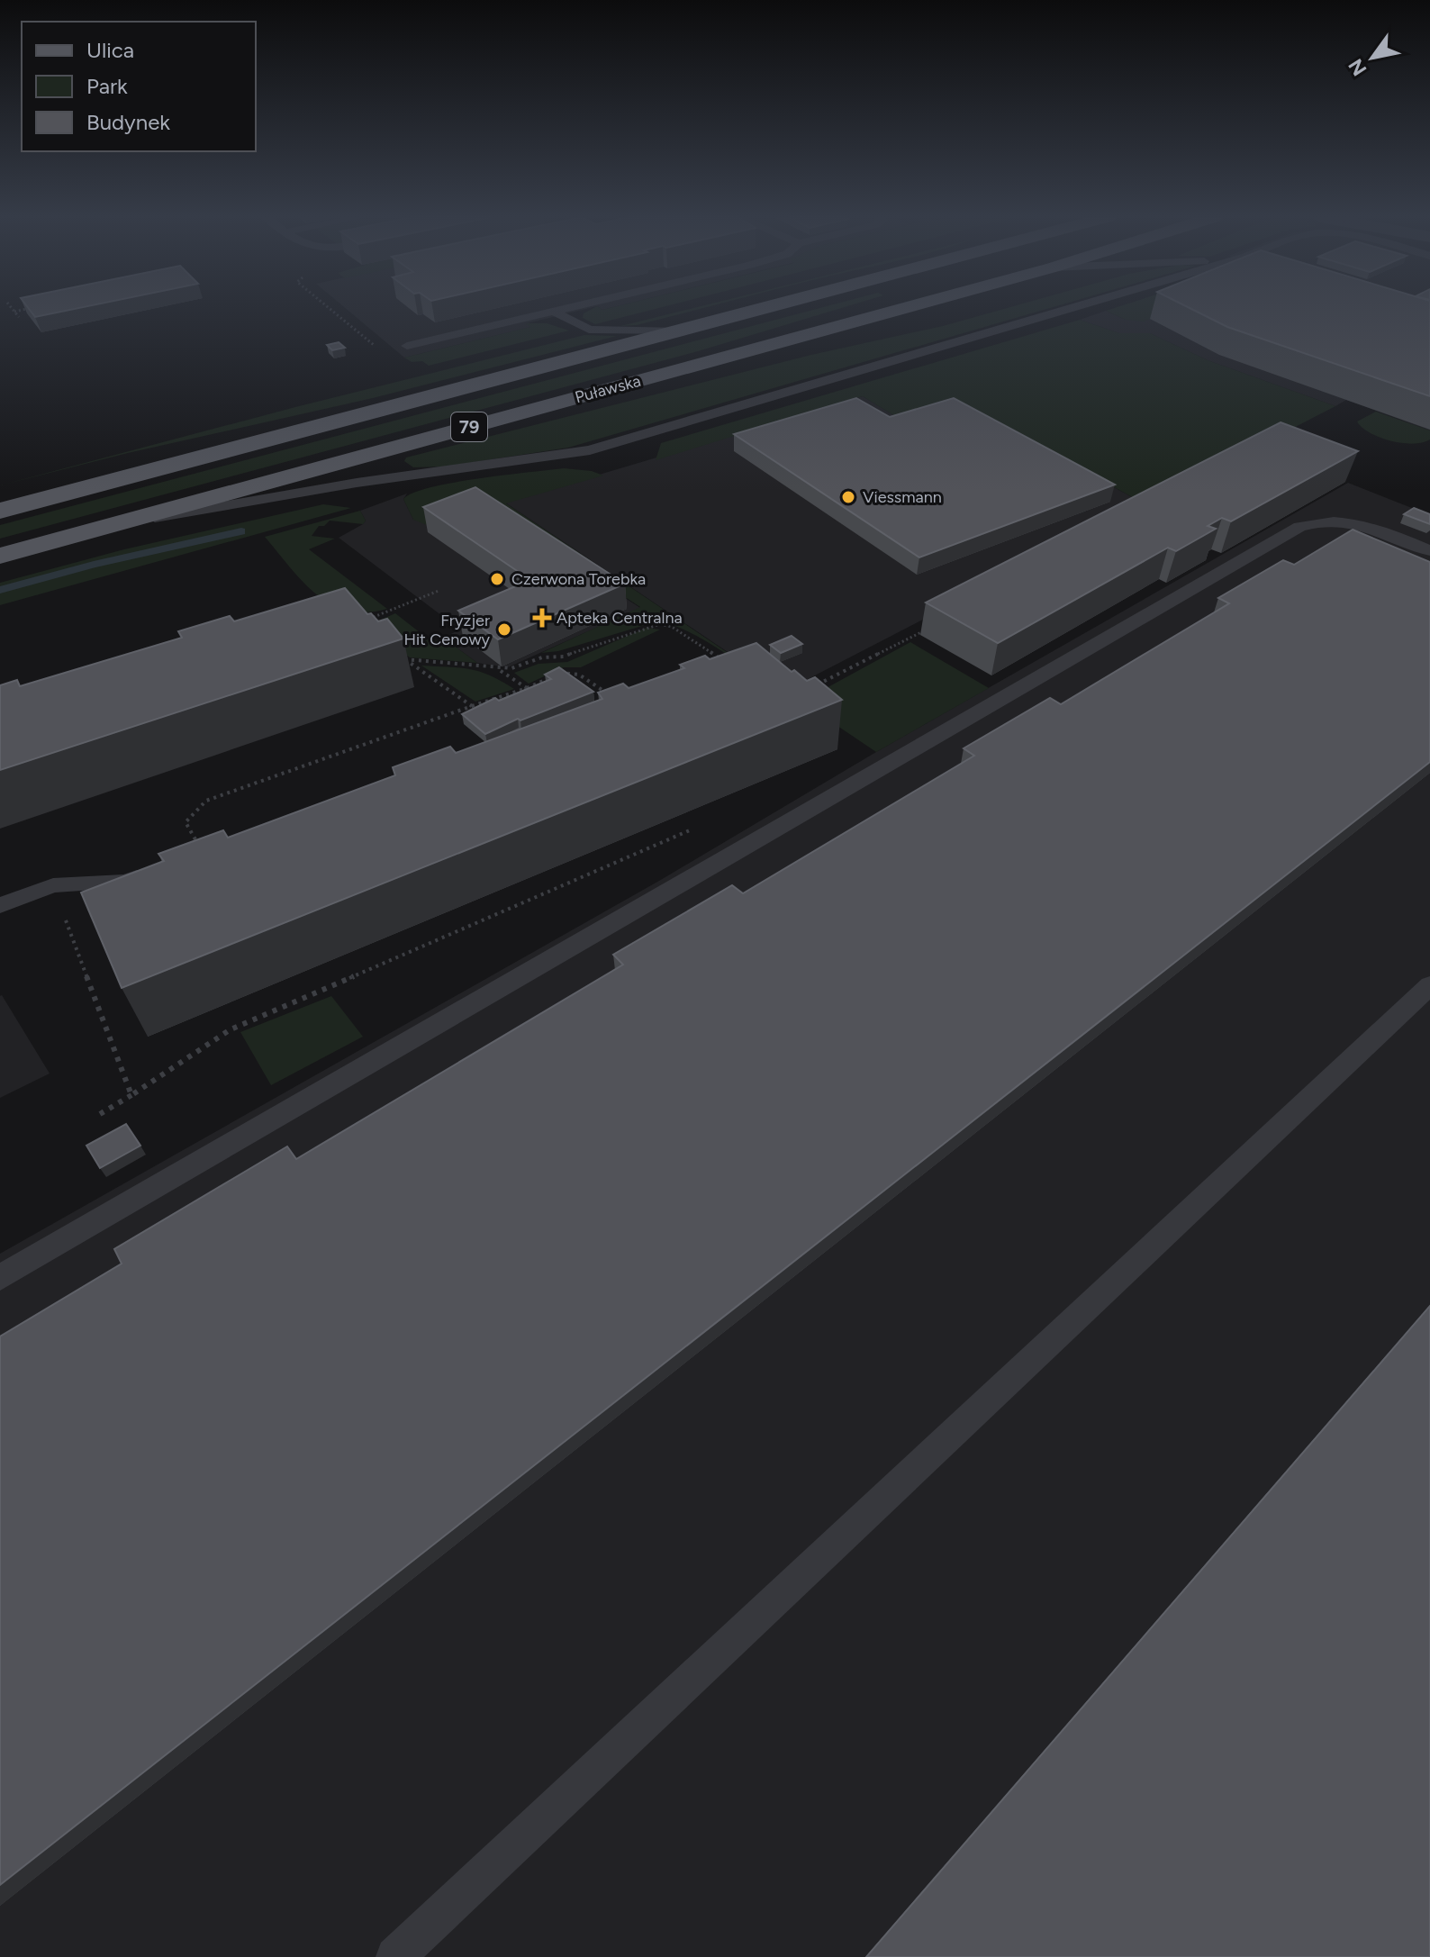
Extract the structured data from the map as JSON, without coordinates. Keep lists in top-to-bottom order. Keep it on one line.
{"streets":{"main road":["Puławska","79"]},"places":{"other":["Viessmann","Czerwona Torebka","Fryzjer Hit Cenowy"],"health":["Apteka Centralna"]},"legend":["Ulica","Park","Budynek"],"north":"bottom left"}
